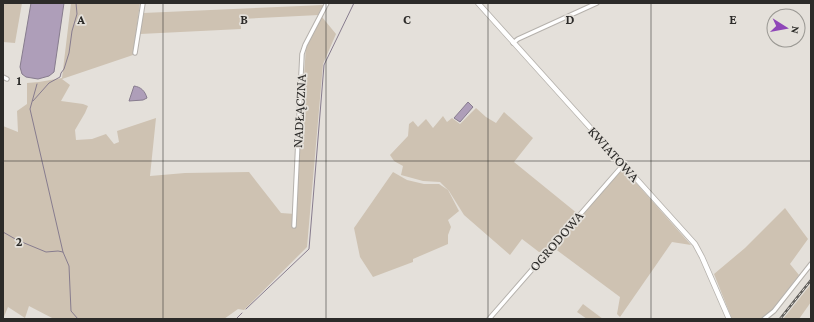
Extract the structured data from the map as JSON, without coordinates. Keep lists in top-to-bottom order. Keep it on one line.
{"streets":{"street":["NADŁĄCZNA","KWIATOWA","OGRODOWA"]},"crossings":[["KWIATOWA","OGRODOWA"]],"north":"right","grid":{"columns":["A","B","C","D","E"],"rows":["1","2"]}}
